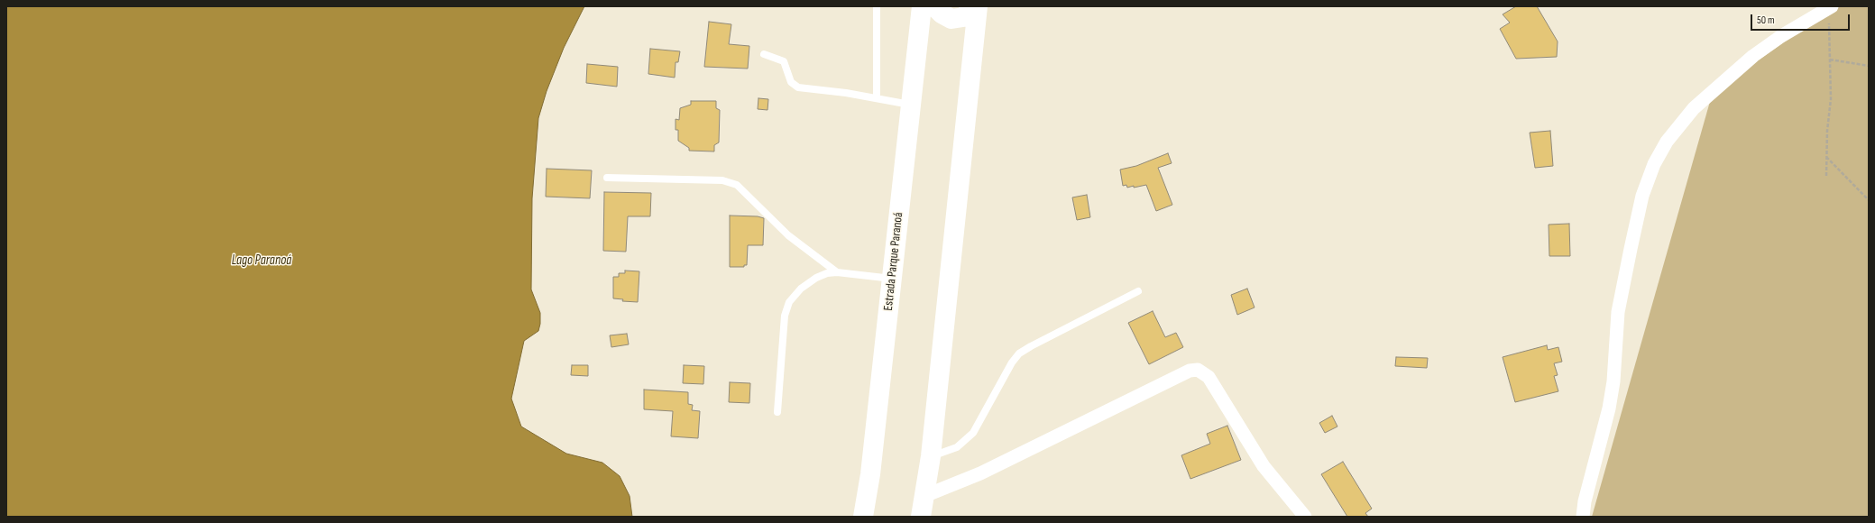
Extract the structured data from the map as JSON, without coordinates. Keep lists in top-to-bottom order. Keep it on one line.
{"streets":{"main road":["Estrada Parque Paranoá"]},"water":["Lago Paranoá"],"scale_bar":"50 m"}
